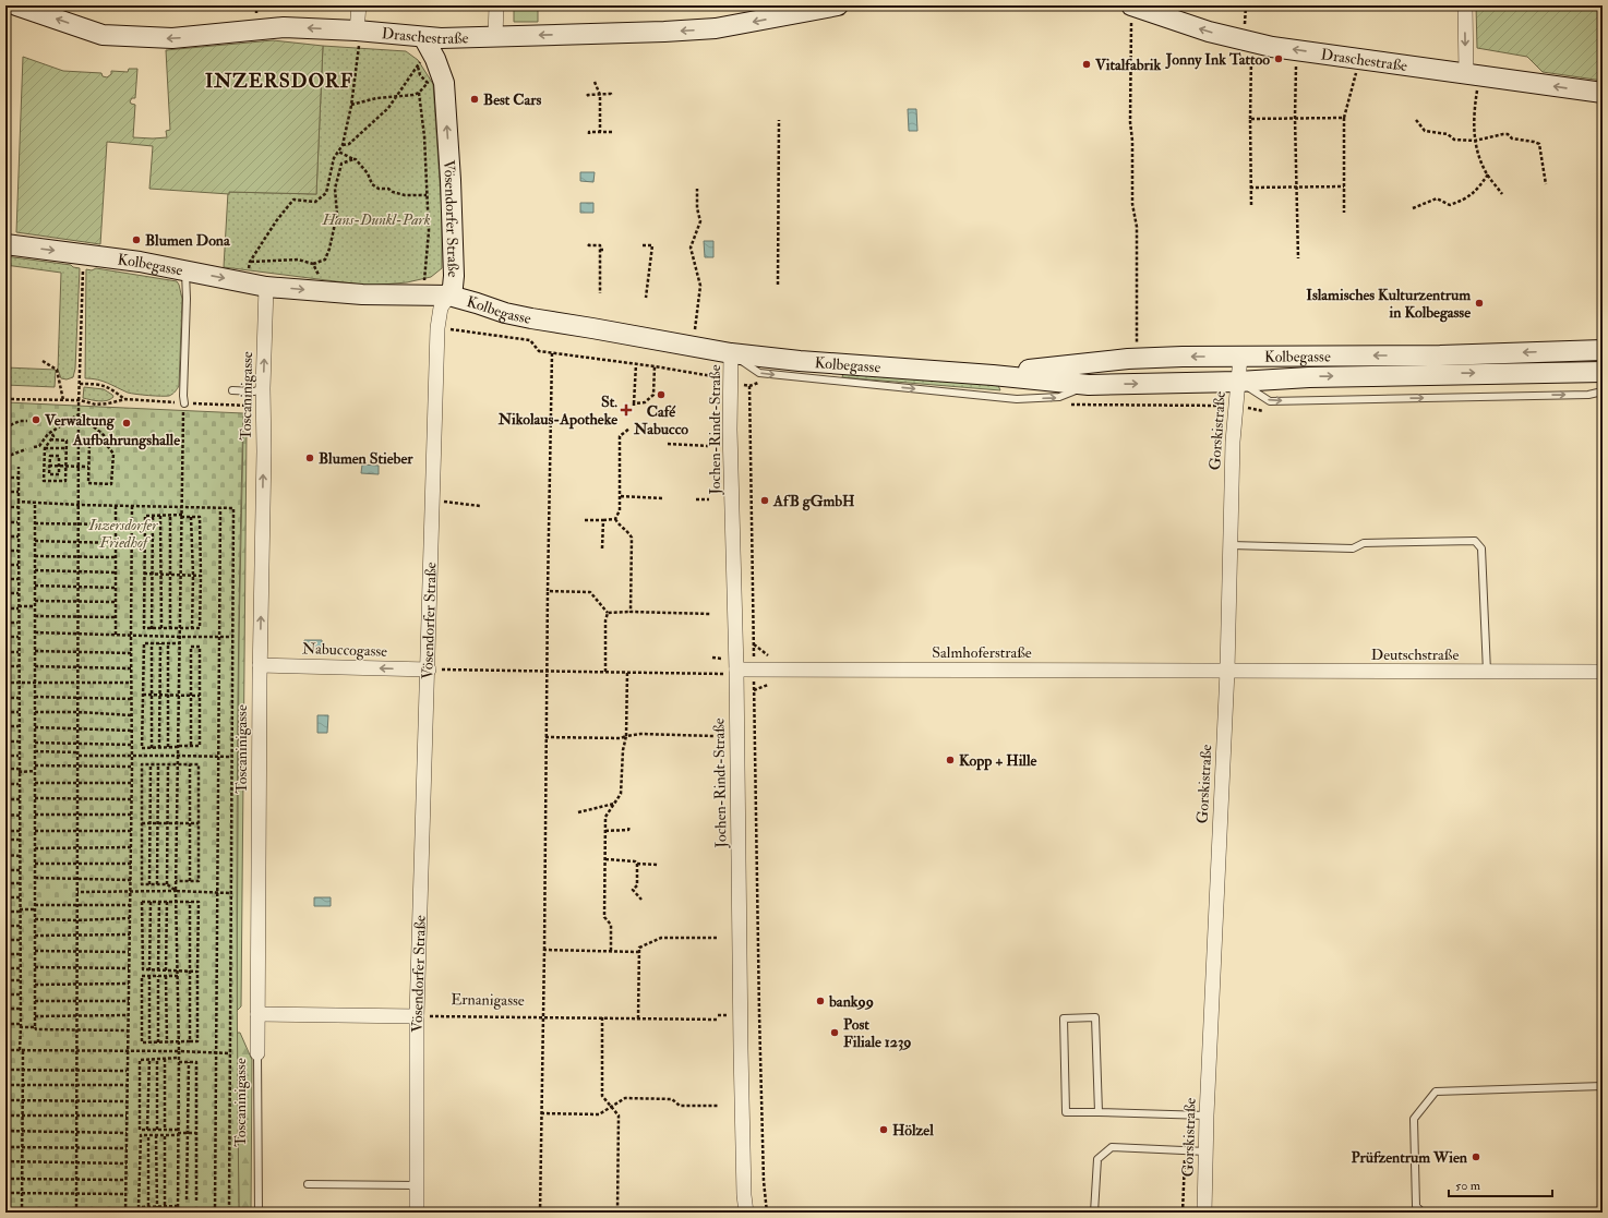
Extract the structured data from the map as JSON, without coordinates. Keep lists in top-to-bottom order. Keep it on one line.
{"streets":{"main road":["Draschestraße","Vösendorfer Straße","Kolbegasse"],"street":["Toscaninigasse","Jochen-Rindt-Straße","Gorskistraße","Nabuccogasse","Salmhoferstraße","Deutschstraße"],"path":["Ernanigasse"]},"crossings":[["Draschestraße","Vösendorfer Straße"],["Vösendorfer Straße","Kolbegasse"],["Vösendorfer Straße","Nabuccogasse"],["Vösendorfer Straße","Ernanigasse"],["Kolbegasse","Toscaninigasse"],["Kolbegasse","Jochen-Rindt-Straße"],["Kolbegasse","Gorskistraße"],["Toscaninigasse","Nabuccogasse"],["Jochen-Rindt-Straße","Salmhoferstraße"],["Gorskistraße","Salmhoferstraße"],["Gorskistraße","Deutschstraße"],["Salmhoferstraße","Deutschstraße"]],"one_way":["Draschestraße","Toscaninigasse","Nabuccogasse"],"districts":["INZERSDORF"],"parks":["Hans-Dunkl-Park","Inzersdorfer Friedhof"],"places":{"other":["Jonny Ink Tattoo","Vitalfabrik","Best Cars","Blumen Dona","Islamisches Kulturzentrum in Kolbegasse","Café Nabucco","Verwaltung","Aufbahrungshalle","Blumen Stieber","AfB gGmbH","Kopp + Hille","bank99","Post Filiale 1239","Hölzel","Prüfzentrum Wien"],"health":["St. Nikolaus-Apotheke"]},"scale_bar":"50 m"}
